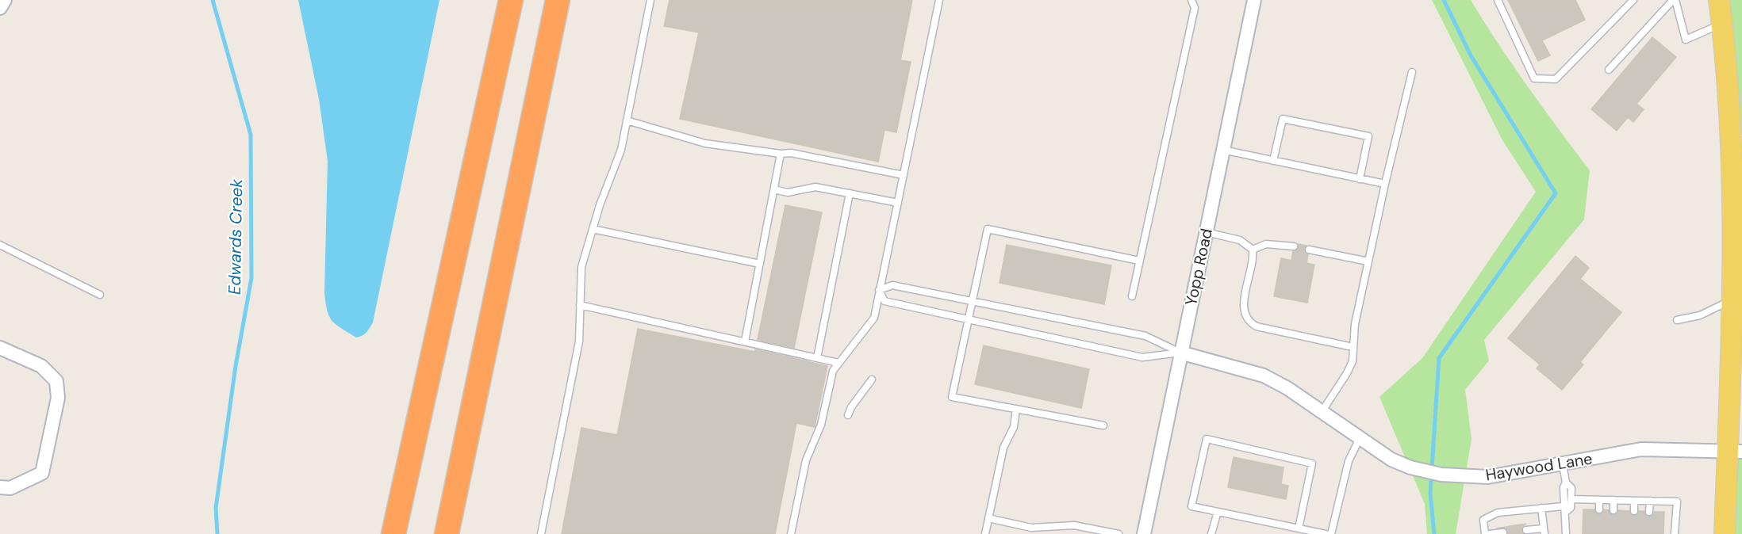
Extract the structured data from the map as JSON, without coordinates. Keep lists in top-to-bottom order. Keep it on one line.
{"streets":{"street":["Yopp Road","Haywood Lane"]},"crossings":[["Yopp Road","Haywood Lane"]],"water":["Edwards Creek"]}
